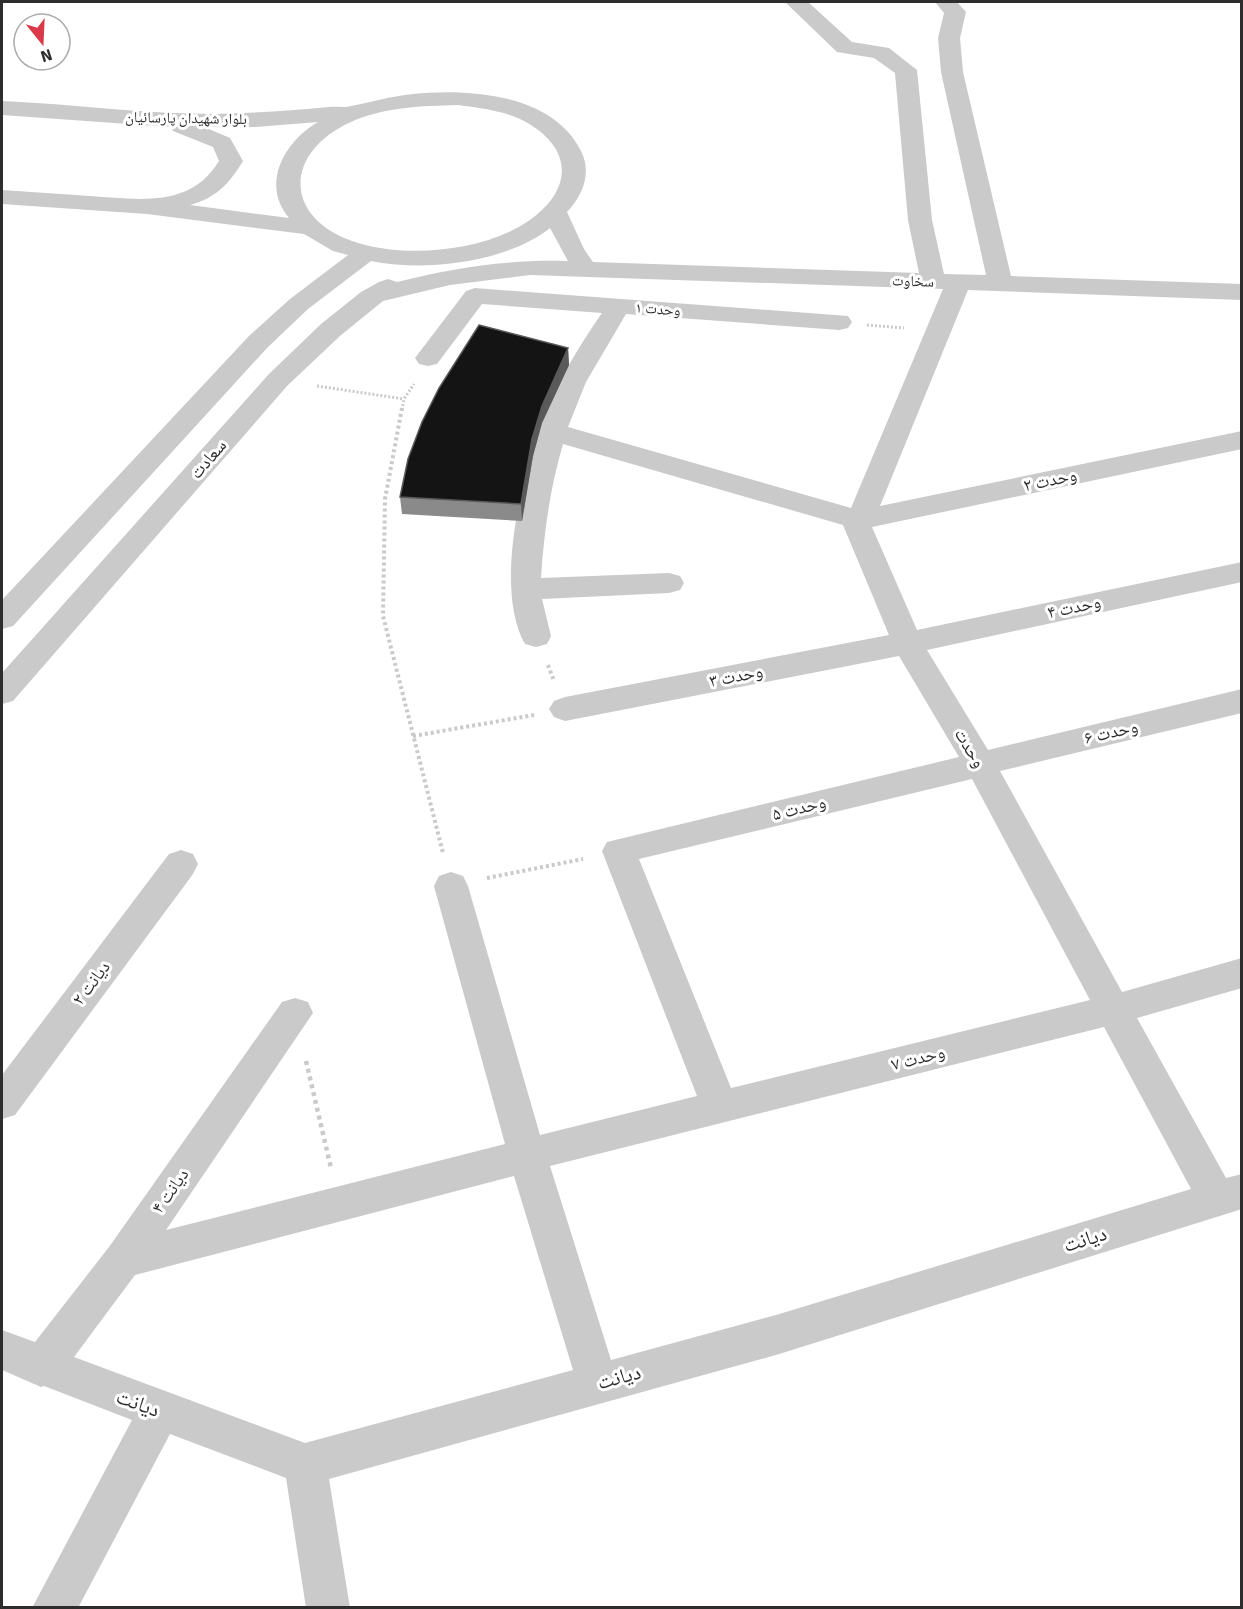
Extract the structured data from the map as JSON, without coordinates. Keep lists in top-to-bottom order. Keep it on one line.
{"streets":{"street":["بلوار شهیدان پارسائیان","سخاوت","وحدت ۱","سعادت","وحدت ۲","وحدت ۴","وحدت ۳","وحدت ۶","وحدت","وحدت ۵","دیانت ۲","وحدت ۷","دیانت ۴","دیانت"]},"crossings":[["وحدت ۲","وحدت"],["وحدت ۴","وحدت ۳"],["وحدت ۴","وحدت"],["وحدت ۳","وحدت"],["وحدت ۶","وحدت"],["وحدت ۶","وحدت ۵"],["وحدت","وحدت ۵"],["وحدت","وحدت ۷"],["وحدت","دیانت"],["وحدت ۷","دیانت ۴"],["دیانت ۴","دیانت"]],"north":"bottom"}
